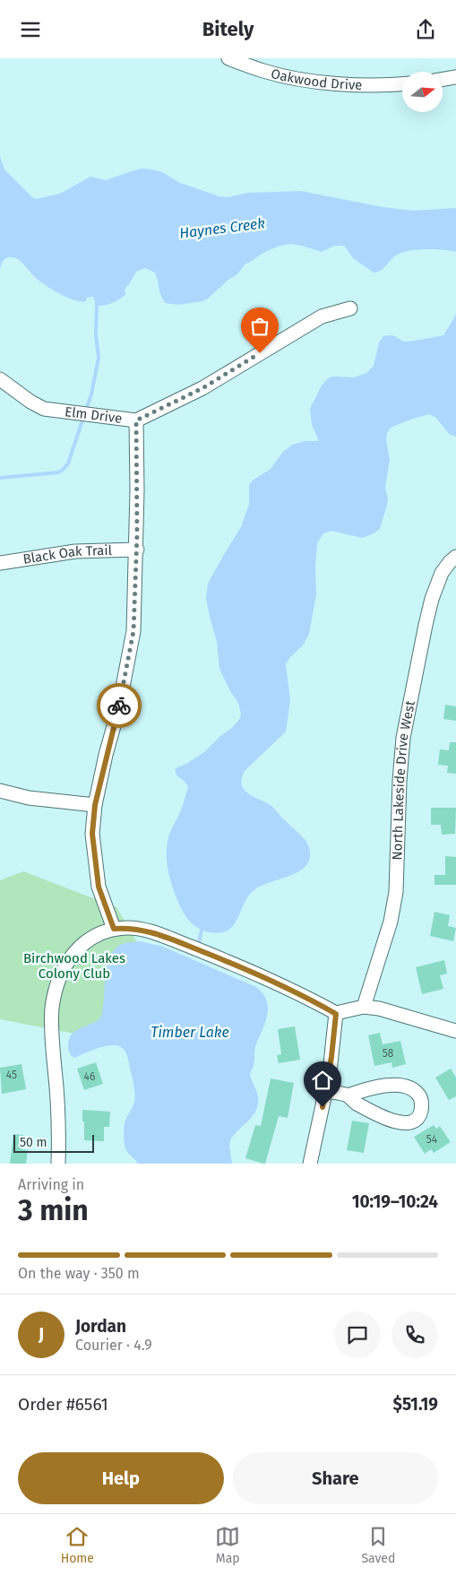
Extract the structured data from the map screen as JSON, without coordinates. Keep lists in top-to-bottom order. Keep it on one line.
{"streets":{"street":["Oakwood Drive","Elm Drive","Black Oak Trail","North Lakeside Drive West"]},"crossings":[["Elm Drive","Black Oak Trail"]],"water":["Haynes Creek","Timber Lake"],"parks":["Birchwood Lakes Colony Club"],"house_numbers":["58","45","46","54"],"scale_bar":"50 m","north":"right","page":{"header":"Bitely","scale":"50 m","heading":["3 min","Arriving in","10:19–10:24"],"panel":["Jordan","Courier · 4.9","Order #6561","$51.19"],"bar":"On the way · 350 m","round":"J","buttons":["Help","Share"],"tabs":["Home","Map","Saved"]}}
